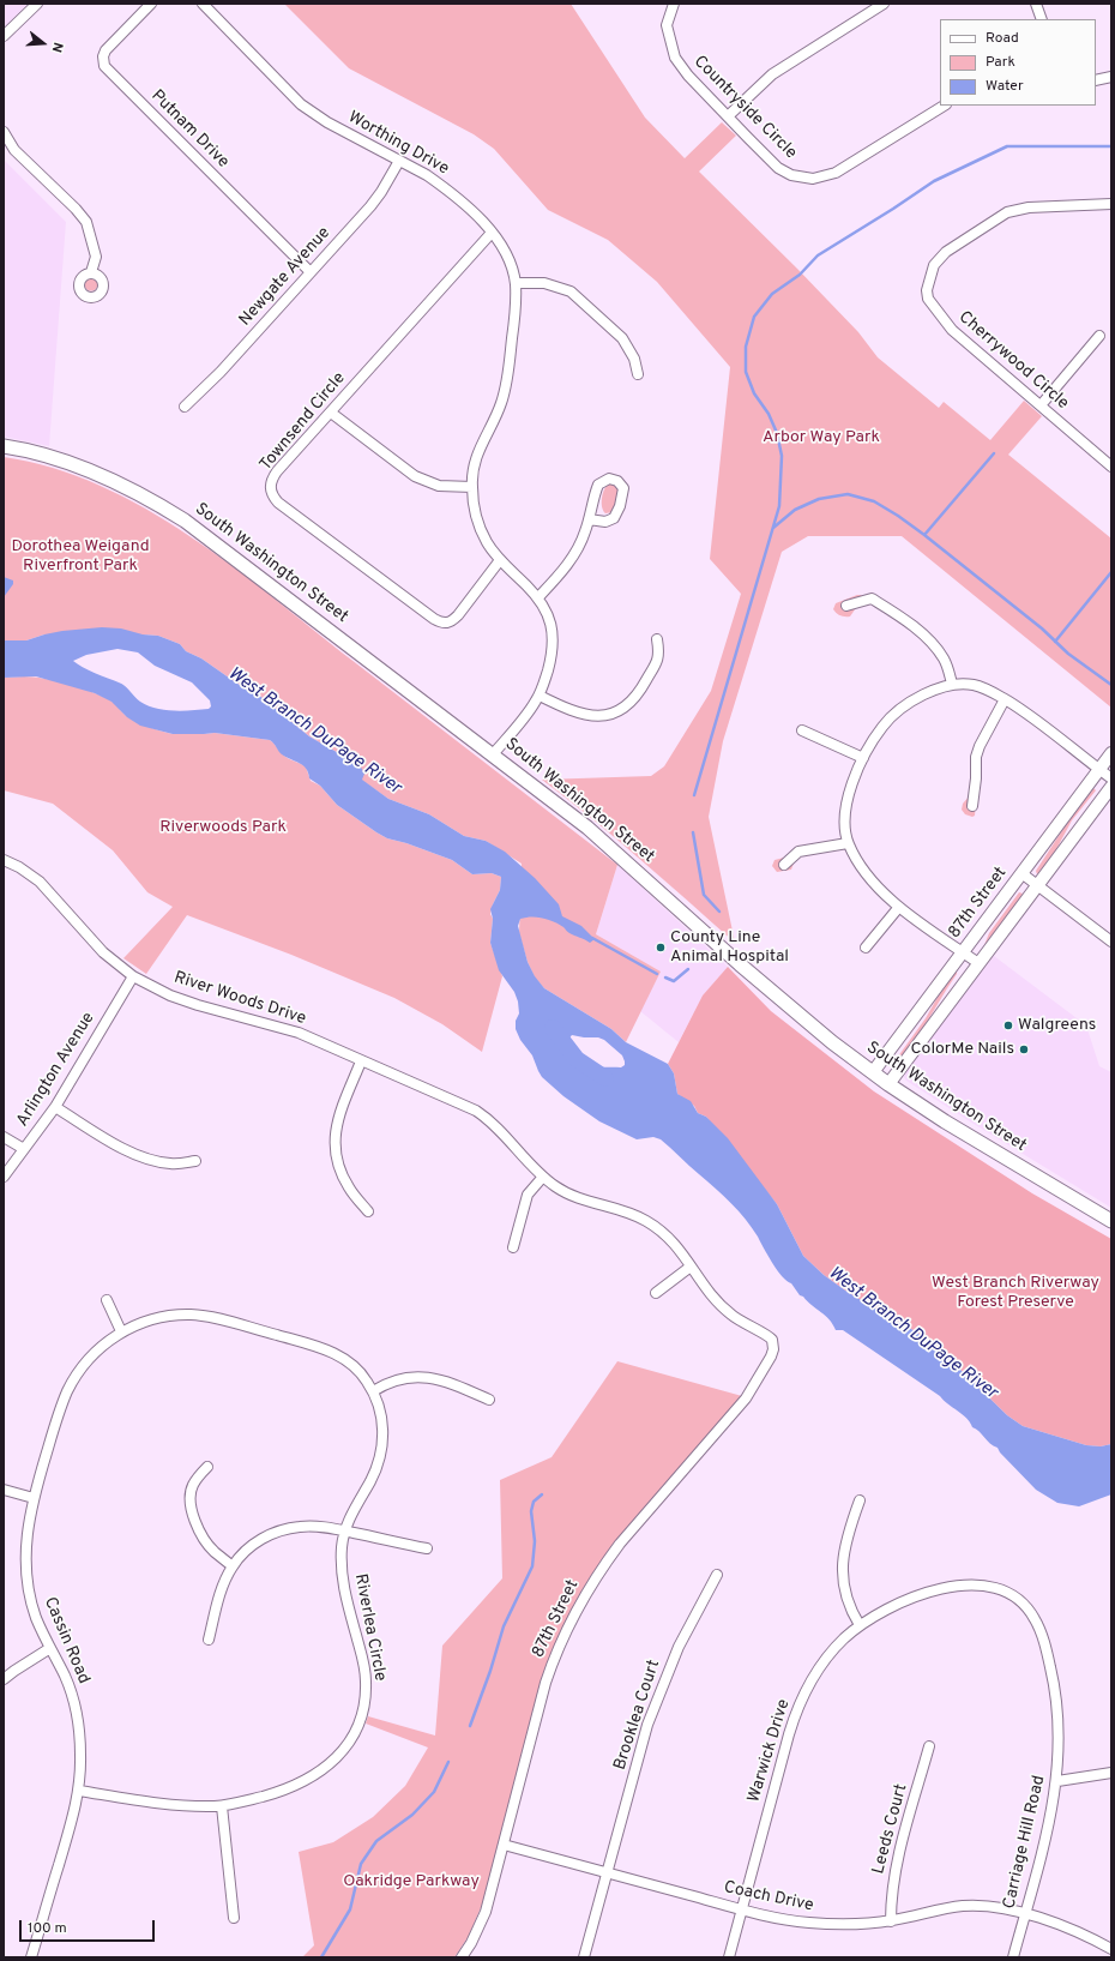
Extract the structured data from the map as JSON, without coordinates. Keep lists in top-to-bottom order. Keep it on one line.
{"streets":{"main road":["South Washington Street"],"street":["Countryside Circle","Putnam Drive","Worthing Drive","Newgate Avenue","Cherrywood Circle","Townsend Circle","87th Street","River Woods Drive","Arlington Avenue","Riverlea Circle","Cassin Road","Brooklea Court","Warwick Drive","Leeds Court","Carriage Hill Road","Coach Drive"]},"crossings":[["Putnam Drive","Newgate Avenue"],["Worthing Drive","Newgate Avenue"],["Worthing Drive","Townsend Circle"],["Worthing Drive","South Washington Street"],["South Washington Street","87th Street"],["87th Street","River Woods Drive"],["87th Street","Coach Drive"],["River Woods Drive","Arlington Avenue"],["Riverlea Circle","Cassin Road"],["Brooklea Court","Coach Drive"],["Warwick Drive","Carriage Hill Road"],["Warwick Drive","Coach Drive"],["Leeds Court","Coach Drive"],["Carriage Hill Road","Coach Drive"]],"water":["West Branch DuPage River"],"parks":["Arbor Way Park","Dorothea Weigand Riverfront Park","Riverwoods Park","West Branch Riverway Forest Preserve","Oakridge Parkway"],"places":["County Line Animal Hospital","Walgreens","ColorMe Nails"],"legend":["Road","Park","Water"],"scale_bar":"100 m","north":"right"}
